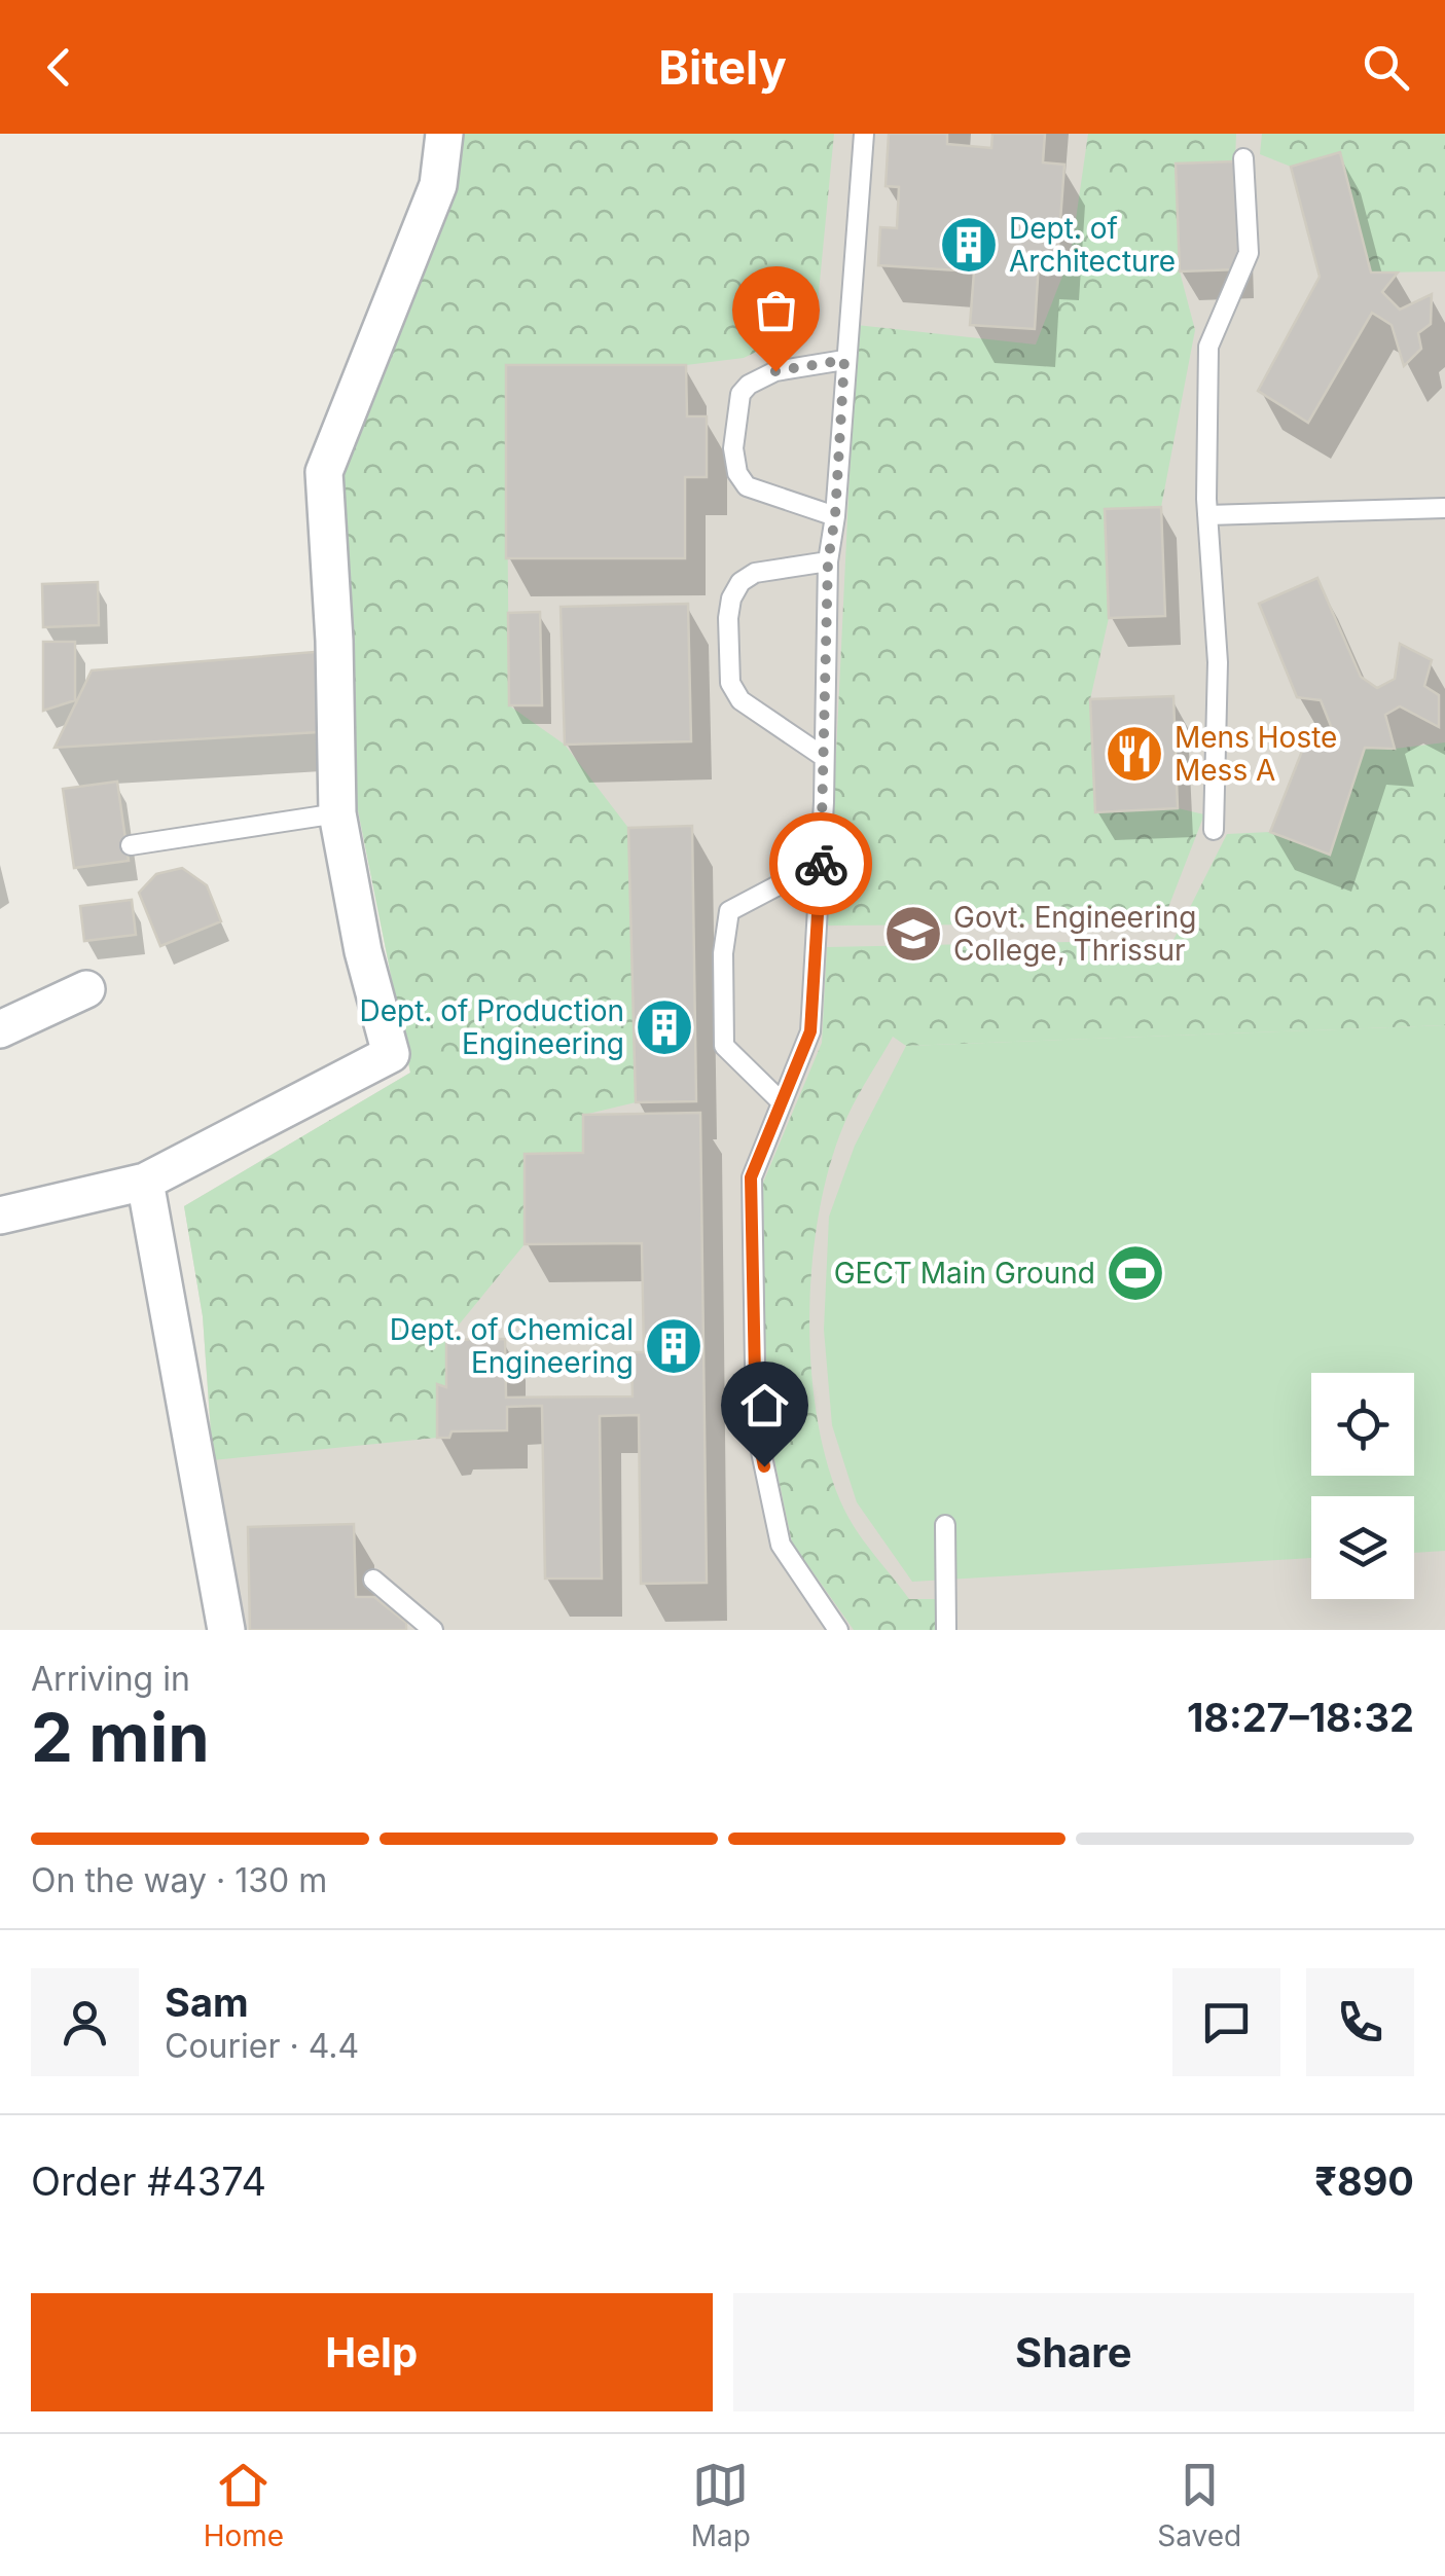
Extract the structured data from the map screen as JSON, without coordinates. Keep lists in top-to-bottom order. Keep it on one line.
{"places":{"building":["Dept. of Architecture","Dept. of Production Engineering","Dept. of Chemical Engineering"],"restaurant":["Mens Hoste Mess A"],"school or university":["Govt. Engineering College, Thrissur"],"sports":["GECT Main Ground"]},"page":{"header":"Bitely","heading":["2 min","Arriving in","18:27–18:32"],"panel":["Sam","Courier · 4.4","Order #4374","₹890"],"bar":"On the way · 130 m","buttons":["Help","Share"],"tabs":["Home","Map","Saved"]}}
